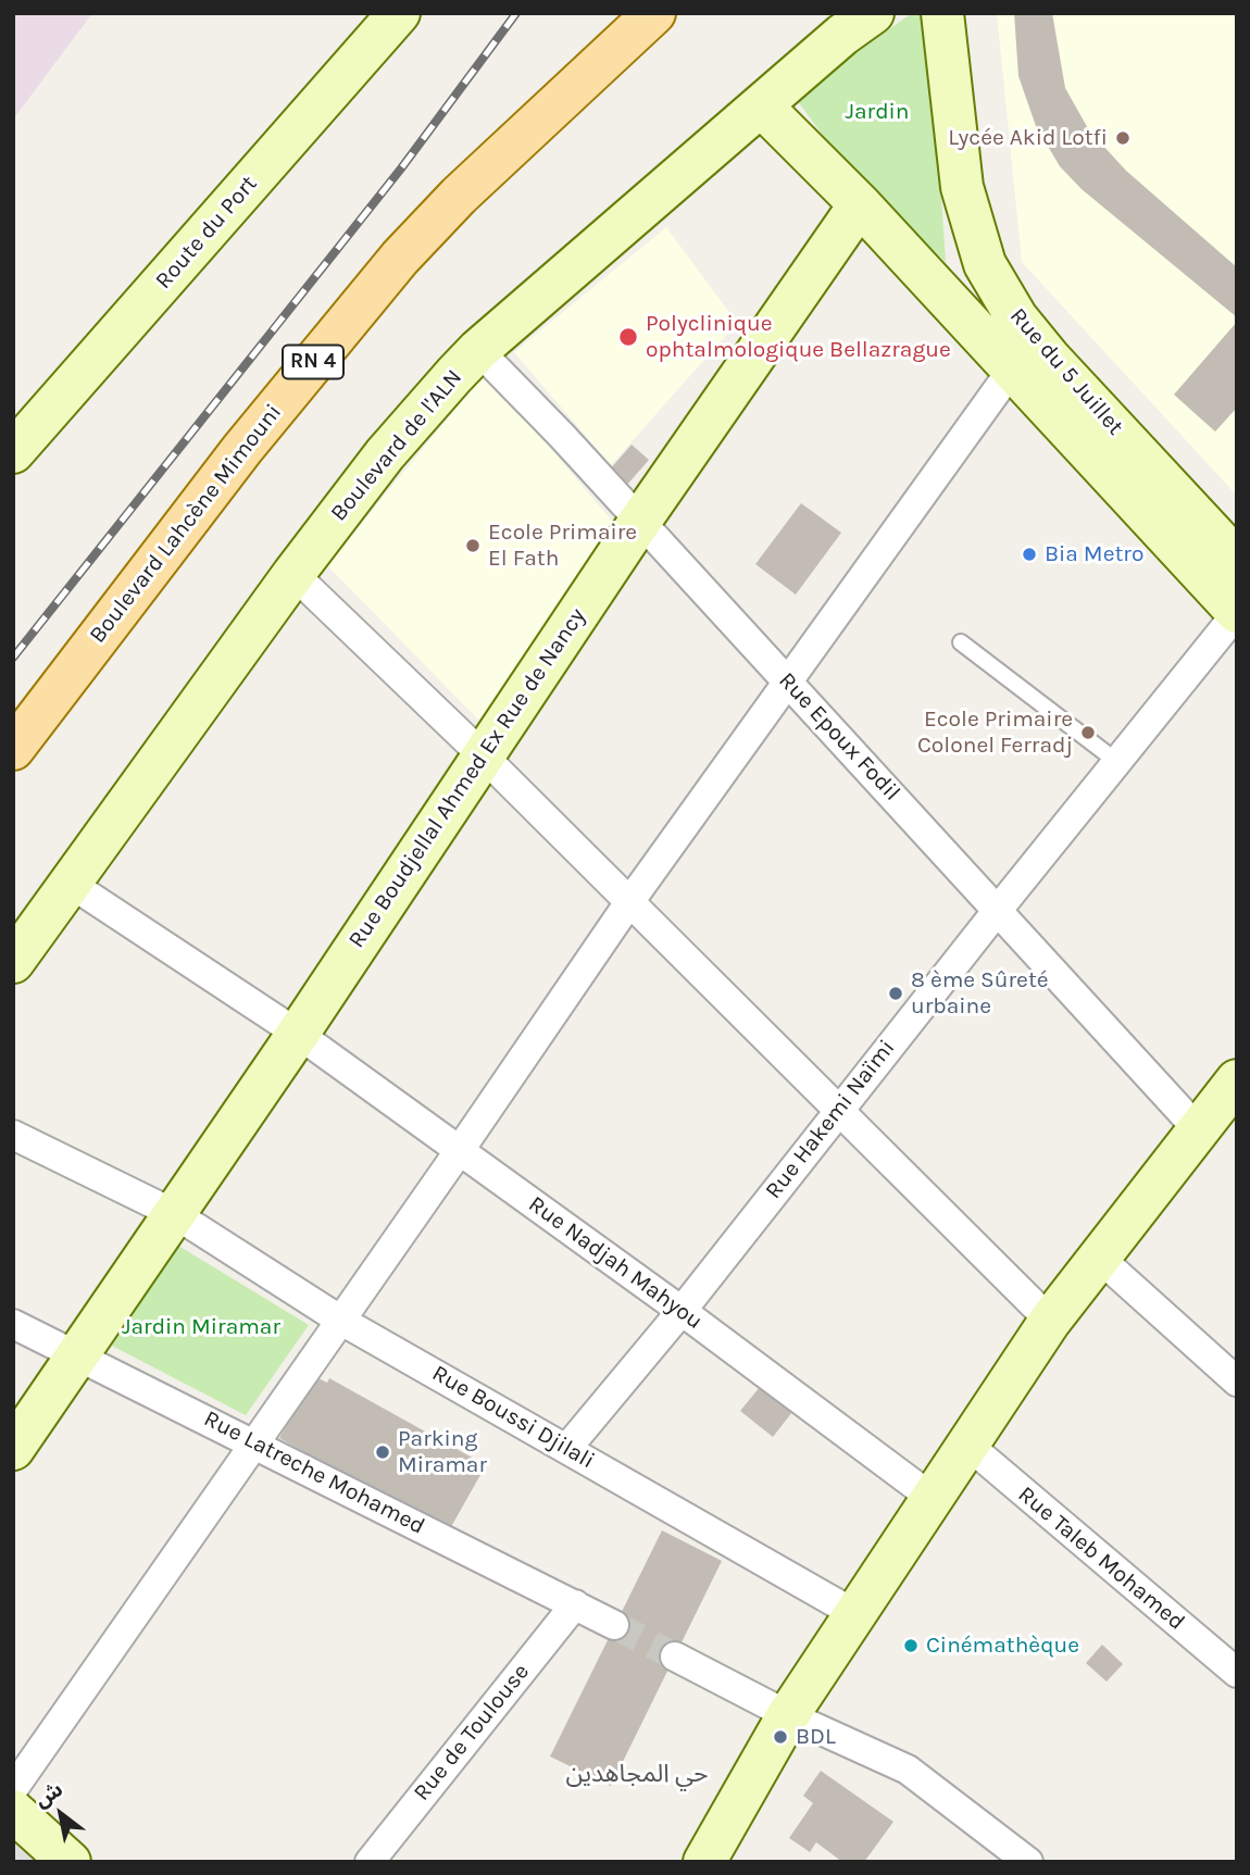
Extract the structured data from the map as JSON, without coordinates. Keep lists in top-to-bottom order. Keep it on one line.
{"streets":{"main road":["Route du Port","RN 4","Rue du 5 Juillet","Boulevard de l'ALN","Boulevard Lahcène Mimouni","Rue Boudjellal Ahmed Ex Rue de Nancy"],"street":["Rue Epoux Fodil","Rue Hakemi Naïmi","Rue Nadjah Mahyou","Rue Boussi Djilali","Rue Latreche Mohamed","Rue Taleb Mohamed","Rue de Toulouse"]},"crossings":[["Boulevard de l'ALN","Rue Epoux Fodil"],["Boulevard de l'ALN","Rue Nadjah Mahyou"],["Rue Epoux Fodil","Rue Boudjellal Ahmed Ex Rue de Nancy"],["Rue Epoux Fodil","Rue Hakemi Naïmi"],["Rue Boudjellal Ahmed Ex Rue de Nancy","Rue Nadjah Mahyou"],["Rue Boudjellal Ahmed Ex Rue de Nancy","Rue Boussi Djilali"],["Rue Boudjellal Ahmed Ex Rue de Nancy","Rue Latreche Mohamed"],["Rue Hakemi Naïmi","Rue Nadjah Mahyou"],["Rue Hakemi Naïmi","Rue Boussi Djilali"],["Rue Latreche Mohamed","Rue de Toulouse"]],"districts":["حي المجاهدين"],"parks":["Jardin","Jardin Miramar"],"places":["Lycée Akid Lotfi","Polyclinique ophtalmologique Bellazrague","Ecole Primaire El Fath","Bia Metro","Ecole Primaire Colonel Ferradj","8 ème Sûreté urbaine","Parking Miramar","Cinémathèque","BDL"],"north":"top left"}
